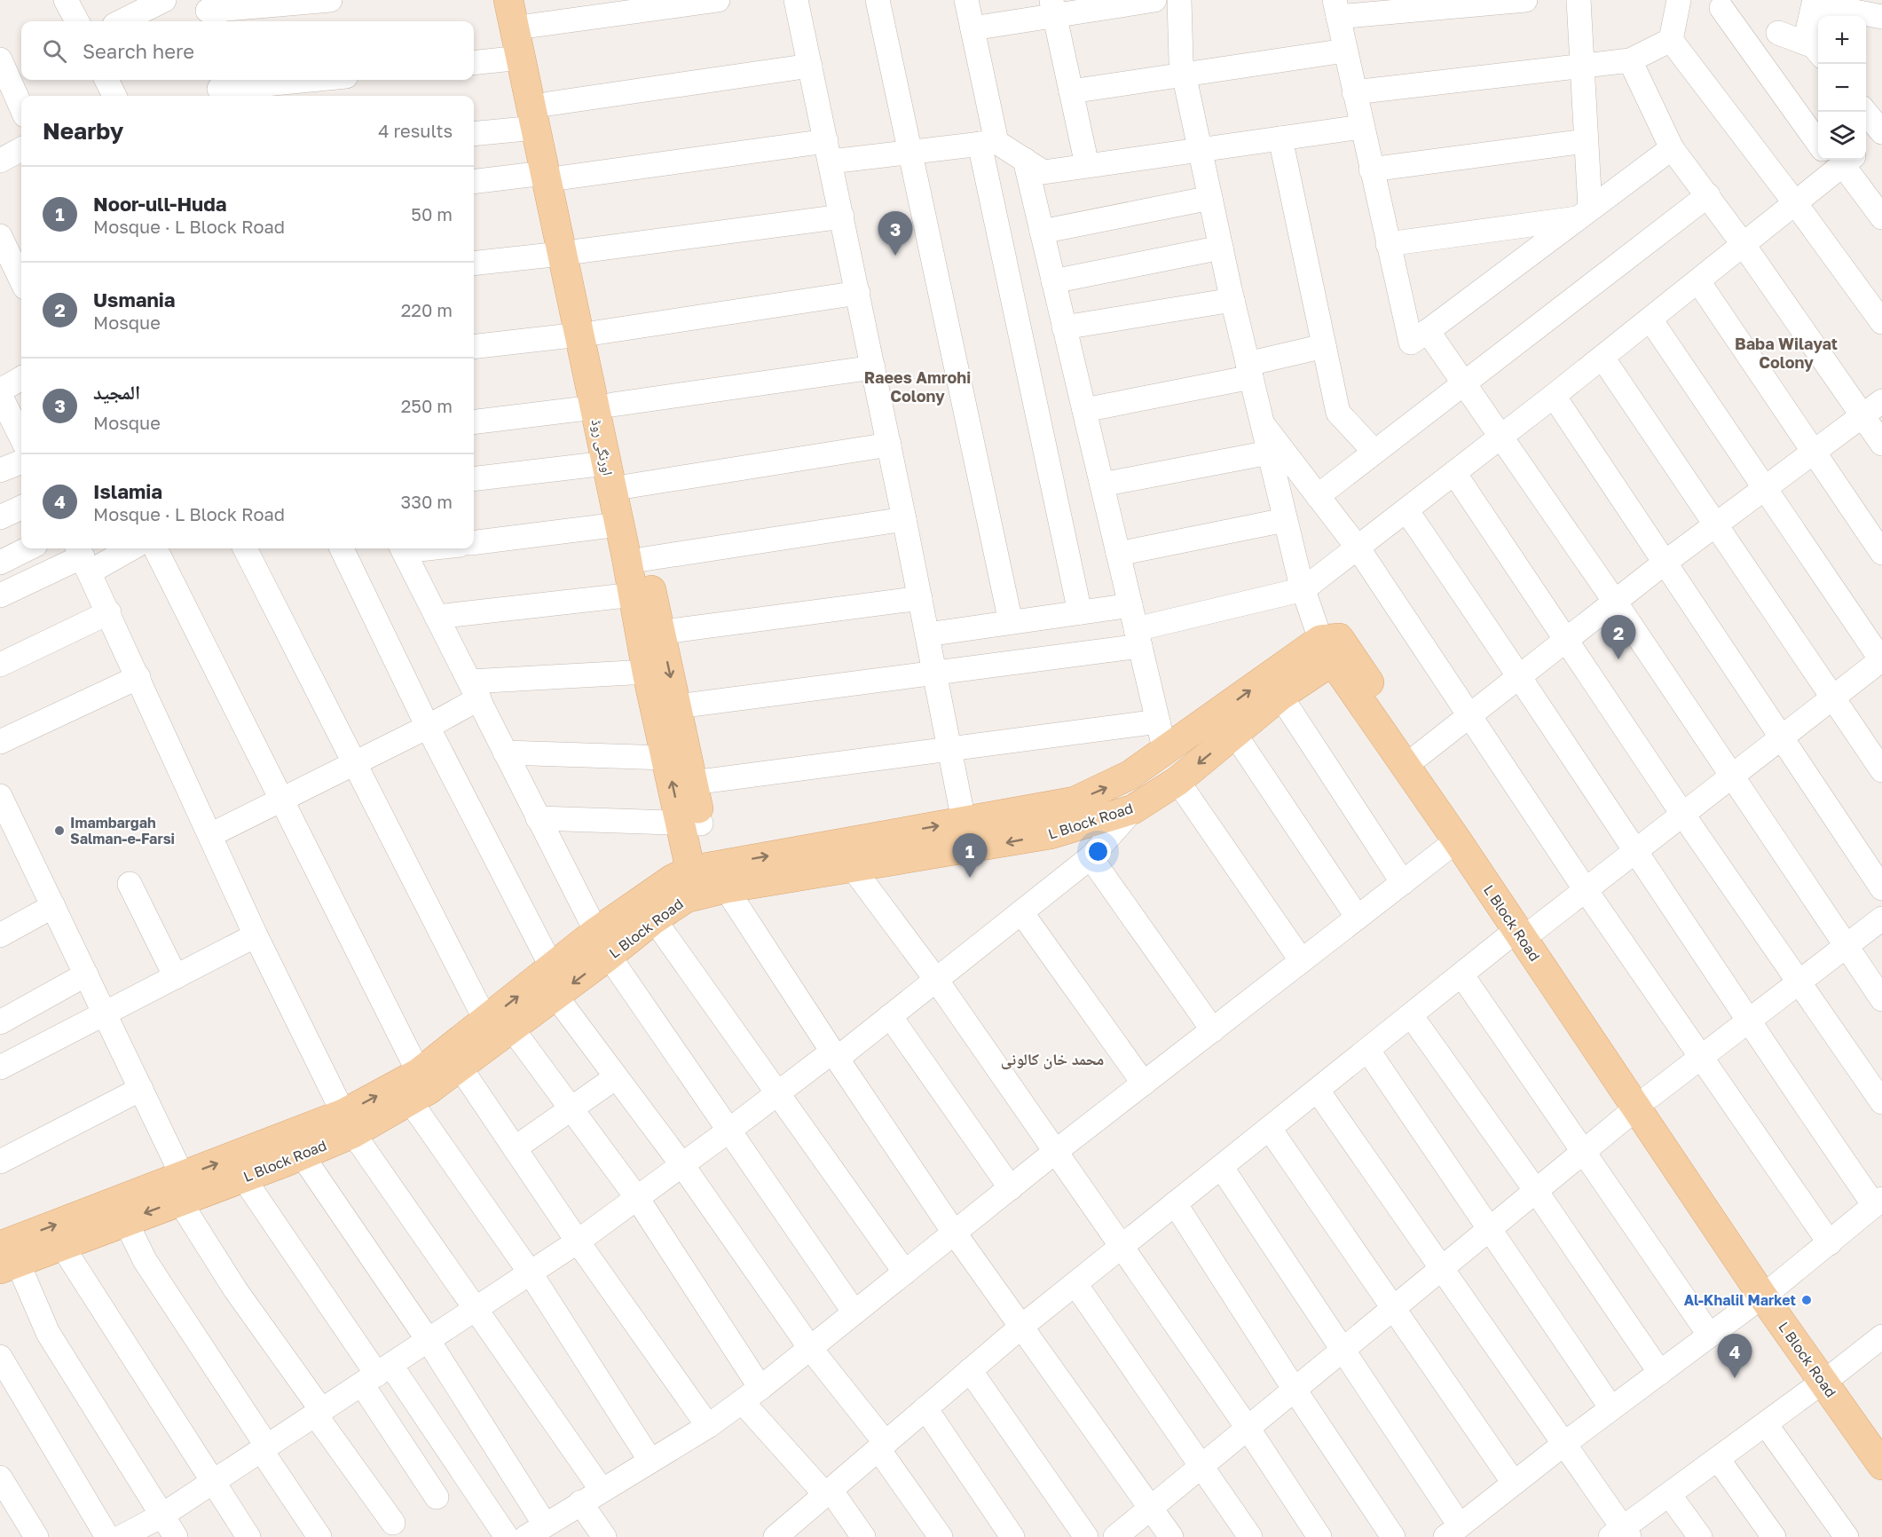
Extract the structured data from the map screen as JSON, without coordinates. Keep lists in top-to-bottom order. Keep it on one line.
{"streets":{"main road":["اورنگی روڈ","L Block Road"]},"crossings":[["اورنگی روڈ","L Block Road"]],"districts":["Baba Wilayat Colony","Raees Amrohi Colony","محمد خان کالونی"],"places":["Imambargah Salman-e-Farsi","Al-Khalil Market"],"page":{"map_buttons":["+","−"],"search":"Search here","heading":["Nearby","4 results"],"list":[{"mark":"1","name":"Noor-ull-Huda","note":"Mosque · L Block Road","value":"50 m"},{"mark":"2","name":"Usmania","note":"Mosque","value":"220 m"},{"mark":"3","name":"المجید","note":"Mosque","value":"250 m"},{"mark":"4","name":"Islamia","note":"Mosque · L Block Road","value":"330 m"}],"pins":["3","2","1","4"]}}
